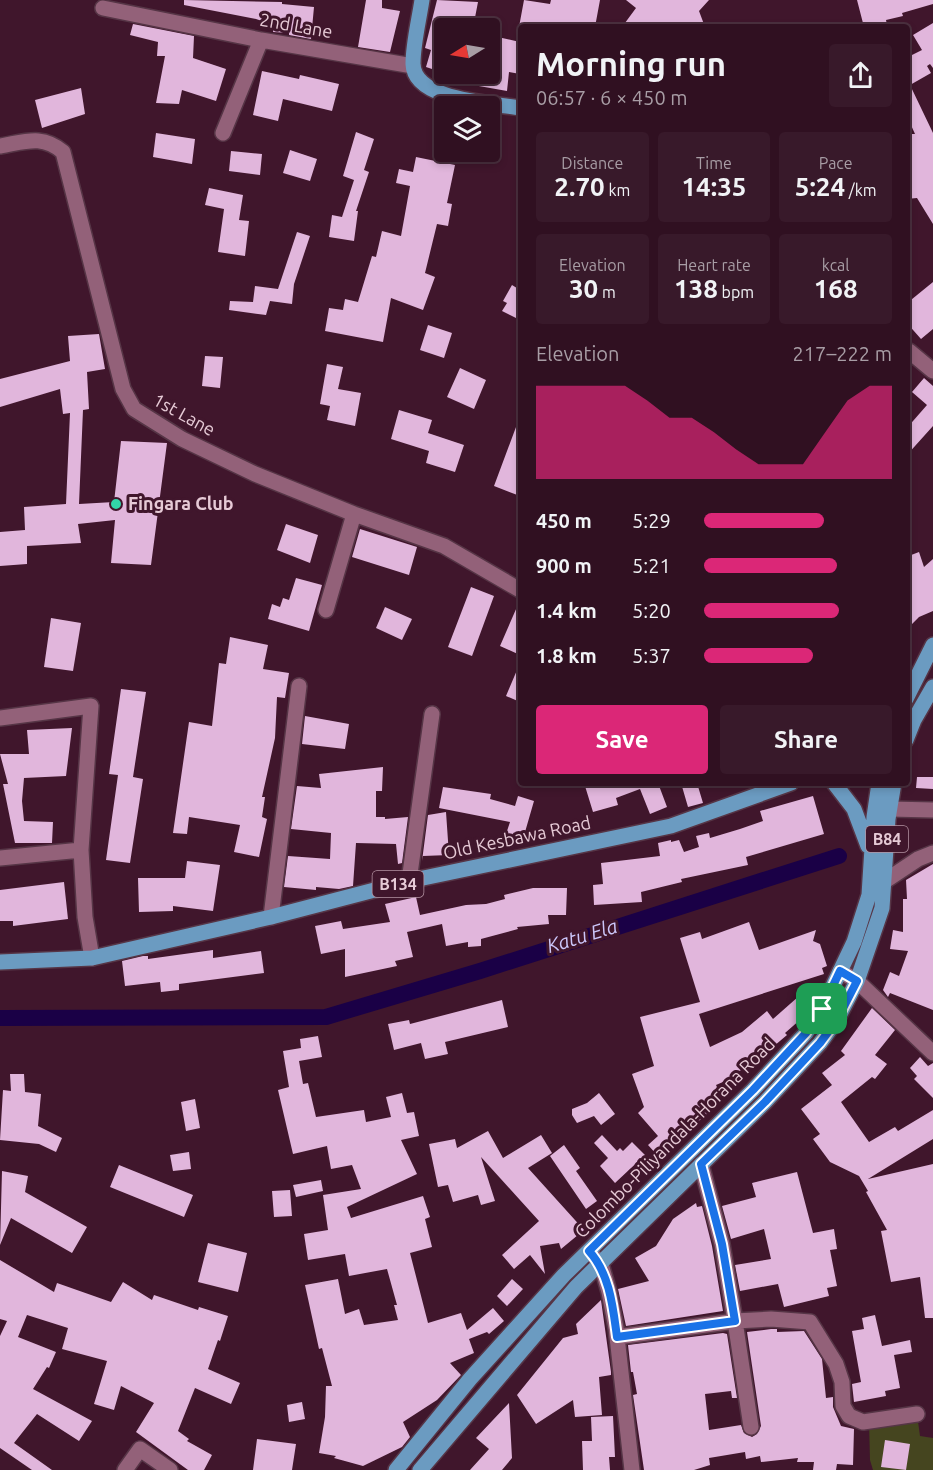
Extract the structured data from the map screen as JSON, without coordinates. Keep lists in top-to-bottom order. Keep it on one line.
{"streets":{"main road":["Old Kesbawa Road","B84","B134","Colombo-Piliyandala-Horana Road"],"street":["2nd Lane","1st Lane"]},"water":["Katu Ela"],"places":["Fingara Club"],"north":"left","page":{"heading":["Morning run","06:57 · 6 × 450 m"],"stats":[["Distance","2.70 km"],["Time","14:35"],["Pace","5:24 /km"],["Elevation","30 m"],["Heart rate","138 bpm"],["kcal","168"]],"chart":["Elevation","217–222 m"],"list":[{"name":"450 m","note":"5:29"},{"name":"900 m","note":"5:21"},{"name":"1.4 km","note":"5:20"},{"name":"1.8 km","note":"5:37"}],"buttons":["Save","Share"]}}
